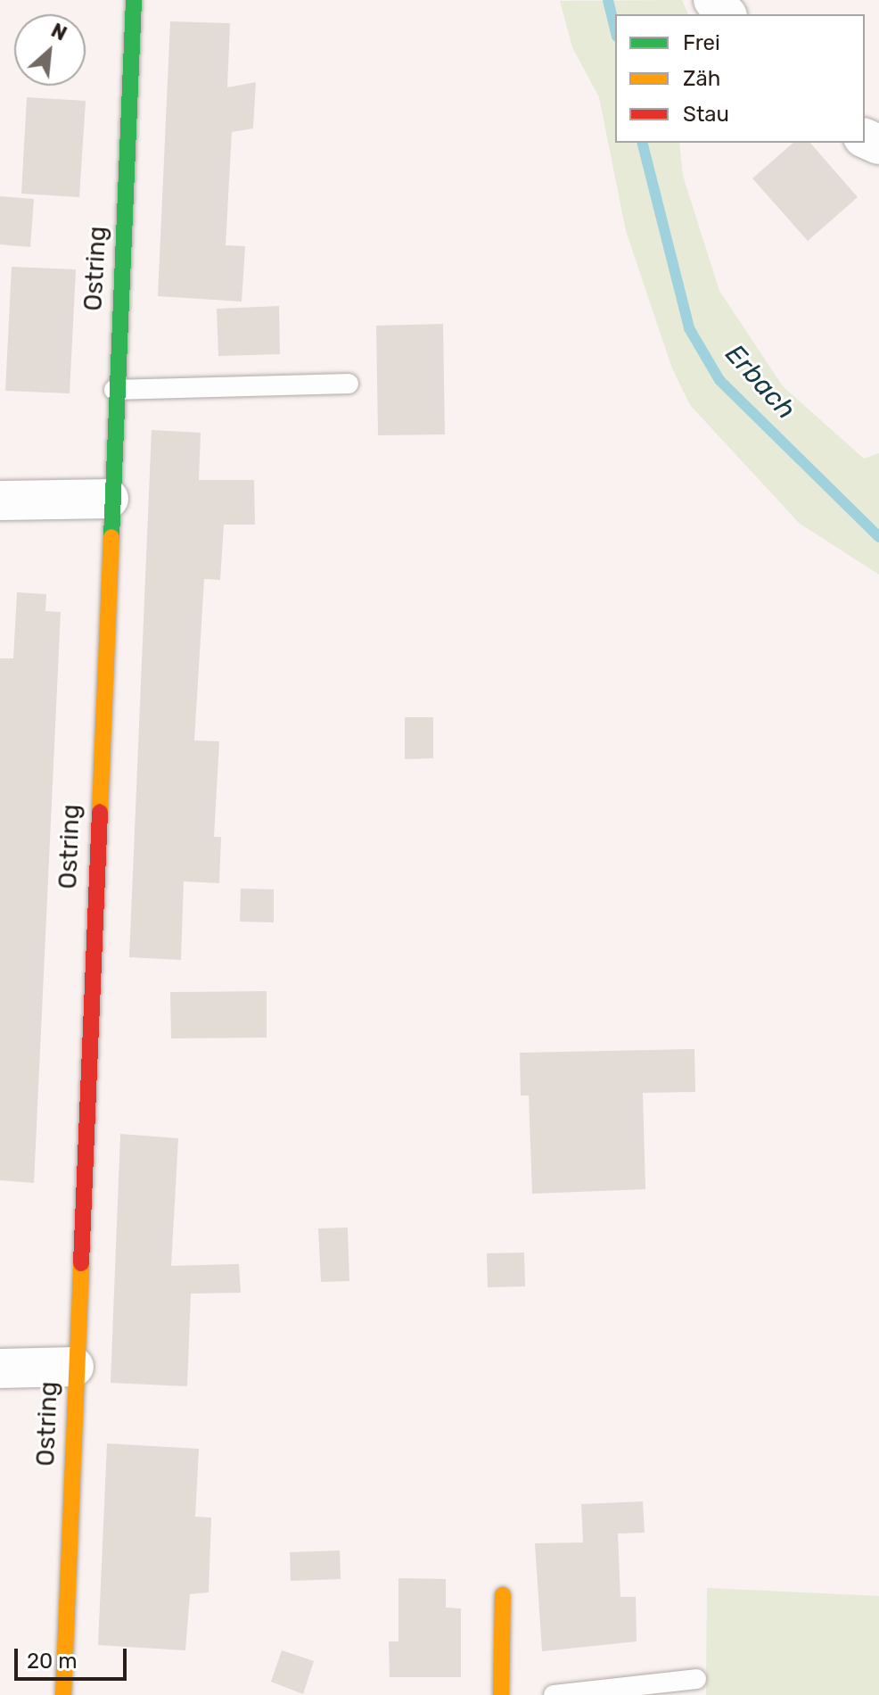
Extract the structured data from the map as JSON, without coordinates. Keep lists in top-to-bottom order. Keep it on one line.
{"streets":{"street":["Ostring"]},"water":["Erbach"],"legend":["Frei","Zäh","Stau"],"scale_bar":"20 m","north":"top right"}
